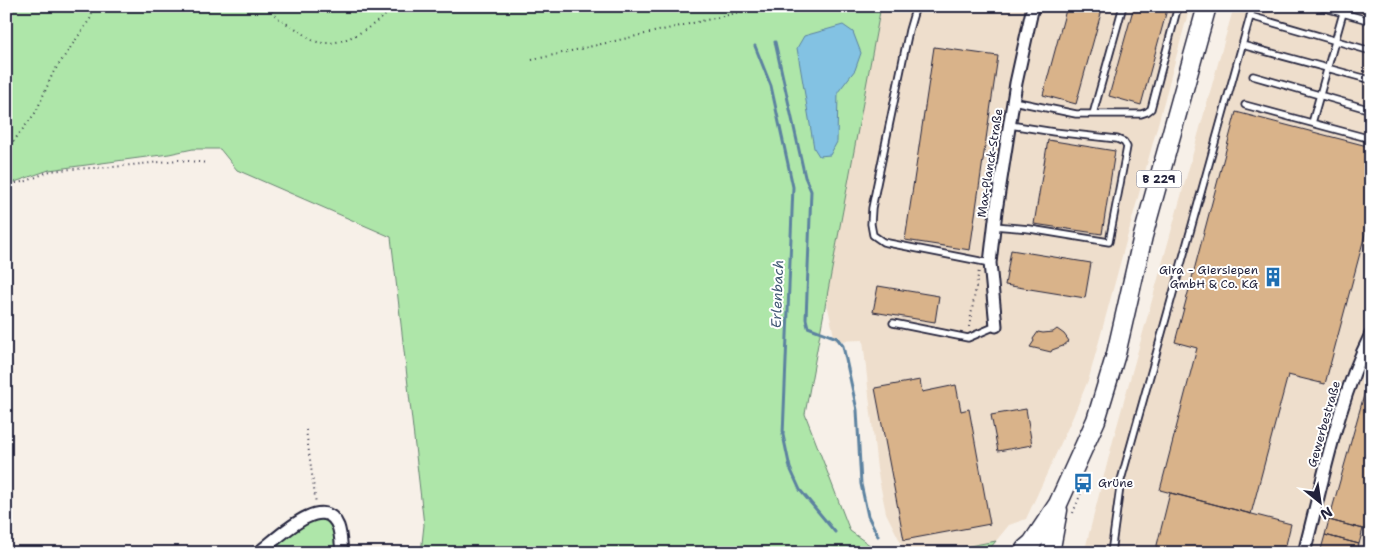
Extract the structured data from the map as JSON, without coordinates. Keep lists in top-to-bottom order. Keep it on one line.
{"streets":{"main road":["B 229"],"street":["Max-Planck-Straße","Gewerbestraße"]},"water":["Erlenbach"],"places":{"building":["Gira - Giersiepen GmbH & Co. KG"],"bus stop":["Grüne"]},"north":"bottom right"}
